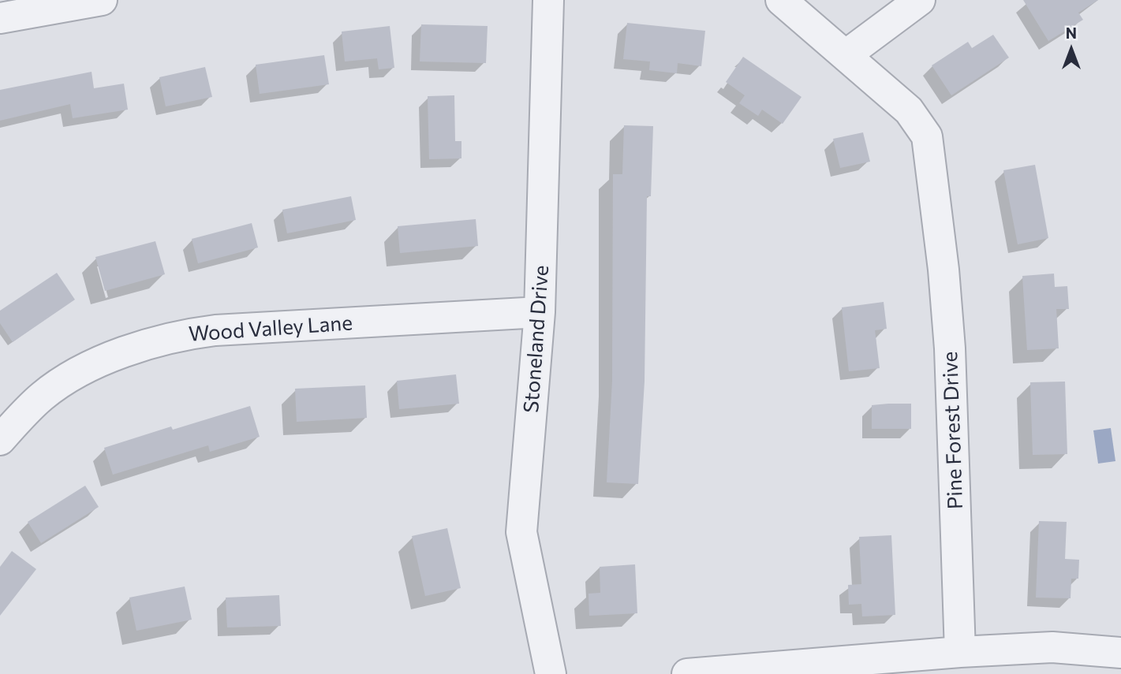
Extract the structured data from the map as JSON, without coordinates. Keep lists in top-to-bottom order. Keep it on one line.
{"streets":{"street":["Wood Valley Lane","Stoneland Drive","Pine Forest Drive"]},"crossings":[["Wood Valley Lane","Stoneland Drive"]],"north":"top"}
